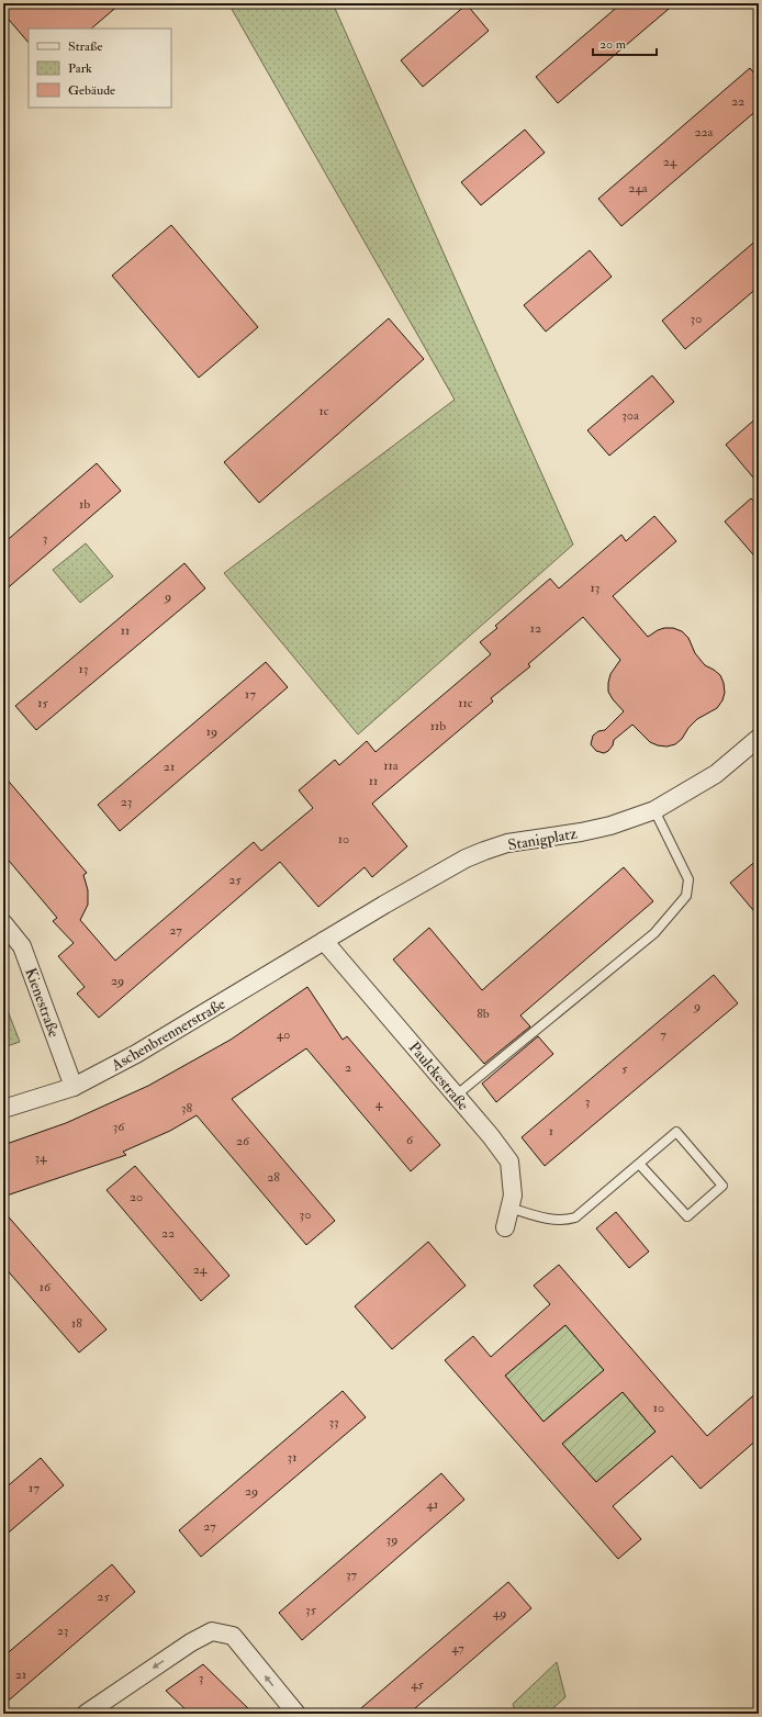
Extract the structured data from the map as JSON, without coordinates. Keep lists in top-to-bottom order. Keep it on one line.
{"streets":{"street":["Stanigplatz","Kienestraße","Aschenbrennerstraße","Paulckestraße"]},"crossings":[["Stanigplatz","Aschenbrennerstraße"],["Stanigplatz","Paulckestraße"],["Kienestraße","Aschenbrennerstraße"],["Aschenbrennerstraße","Paulckestraße"]],"house_numbers":["22","22a","24","24a","30","1c","30a","1b","3","13","9","12","11","13","17","15","11c","11b","19","11a","21","11","23","10","25","27","29","9","8b","40","7","2","5","3","4","38","36","1","6","26","34","28","20","30","22","24","16","18","10","33","31","17","29","41","27","39","37","25","35","49","23","47","21","3","45"],"legend":["Straße","Park","Gebäude"],"scale_bar":"20 m"}
